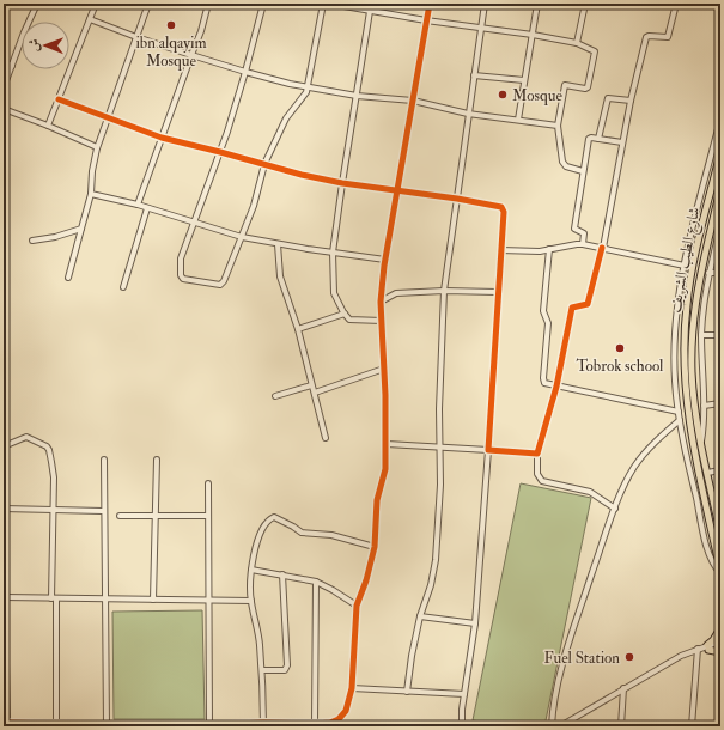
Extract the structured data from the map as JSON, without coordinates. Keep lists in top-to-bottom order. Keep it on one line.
{"streets":{"main road":["شارع الطيب الشريف"]},"places":["ibn alqayim Mosque","Mosque","Tobrok school","Fuel Station"],"north":"left"}
